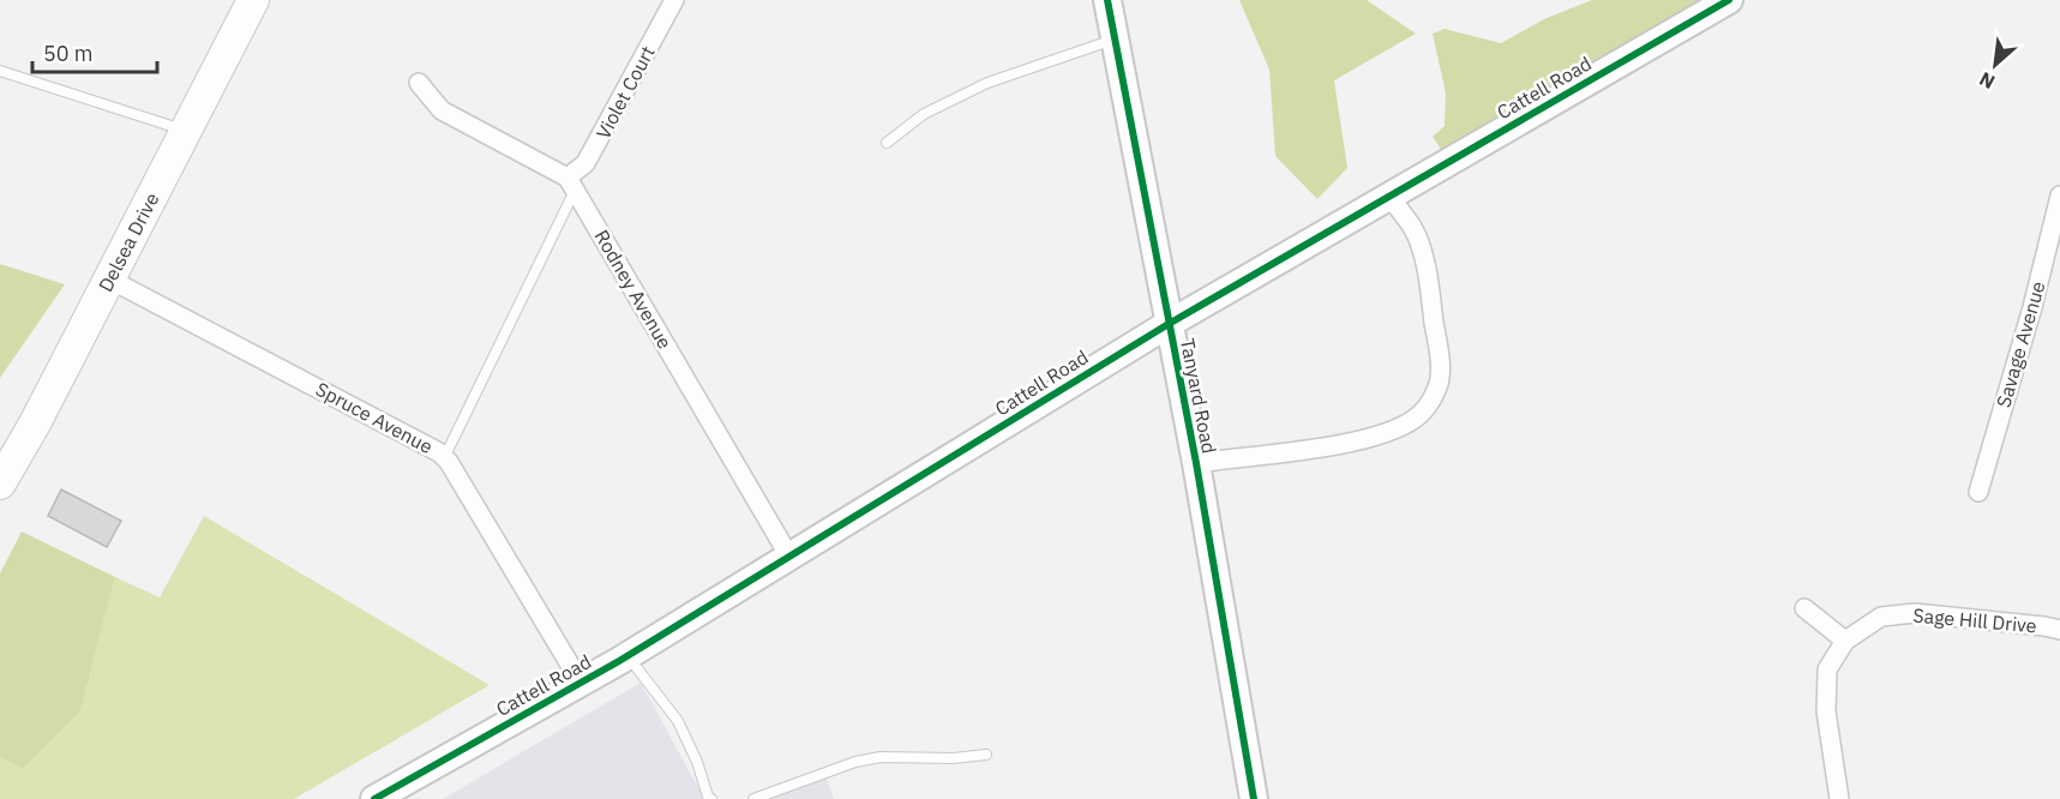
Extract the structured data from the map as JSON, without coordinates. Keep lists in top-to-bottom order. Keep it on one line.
{"streets":{"main road":["Delsea Drive"],"street":["Cattell Road","Violet Court","Rodney Avenue","Savage Avenue","Tanyard Road","Spruce Avenue","Sage Hill Drive"]},"crossings":[["Cattell Road","Rodney Avenue"],["Cattell Road","Tanyard Road"],["Cattell Road","Spruce Avenue"],["Violet Court","Rodney Avenue"],["Delsea Drive","Spruce Avenue"]],"scale_bar":"50 m","north":"bottom left"}
